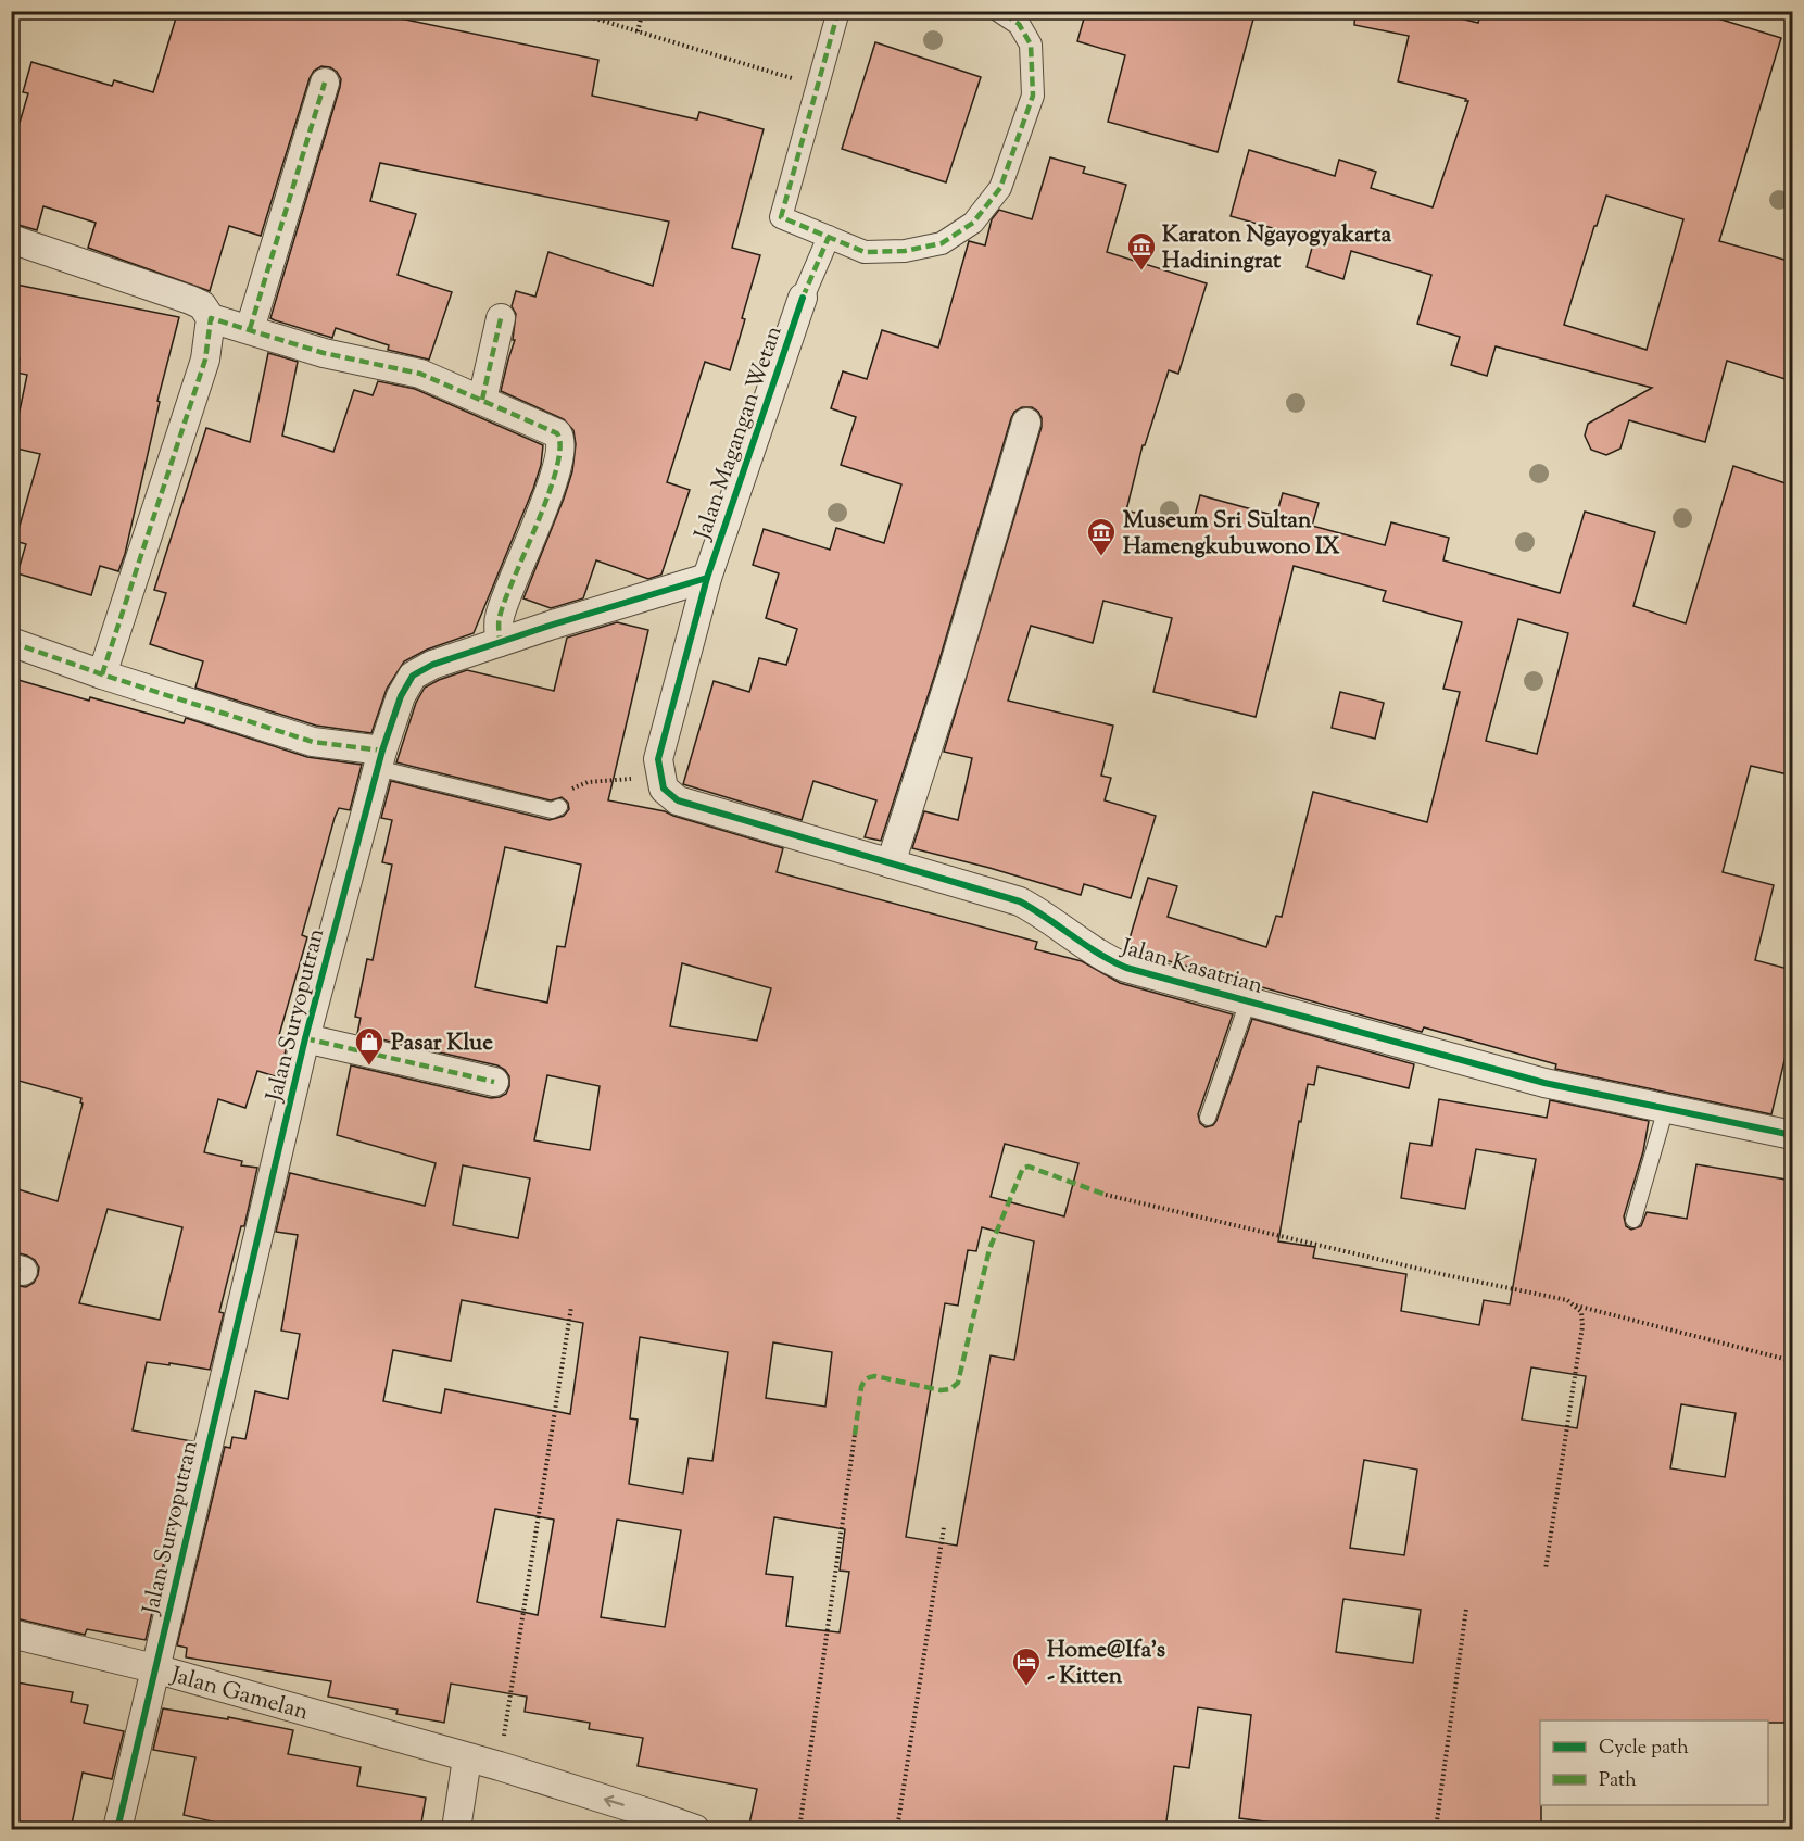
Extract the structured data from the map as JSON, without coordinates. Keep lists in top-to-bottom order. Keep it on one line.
{"streets":{"street":["Jalan Magangan Wetan","Jalan Kasatrian","Jalan Suryoputran","Jalan Gamelan"]},"crossings":[["Jalan Magangan Wetan","Jalan Suryoputran"],["Jalan Suryoputran","Jalan Gamelan"]],"places":{"museum":["Karaton Ngayogyakarta Hadiningrat","Museum Sri Sultan Hamengkubuwono IX"],"shop":["Pasar Klue"],"hotel":["Home@Ifa’s - Kitten"]},"legend":["Cycle path","Path"]}
